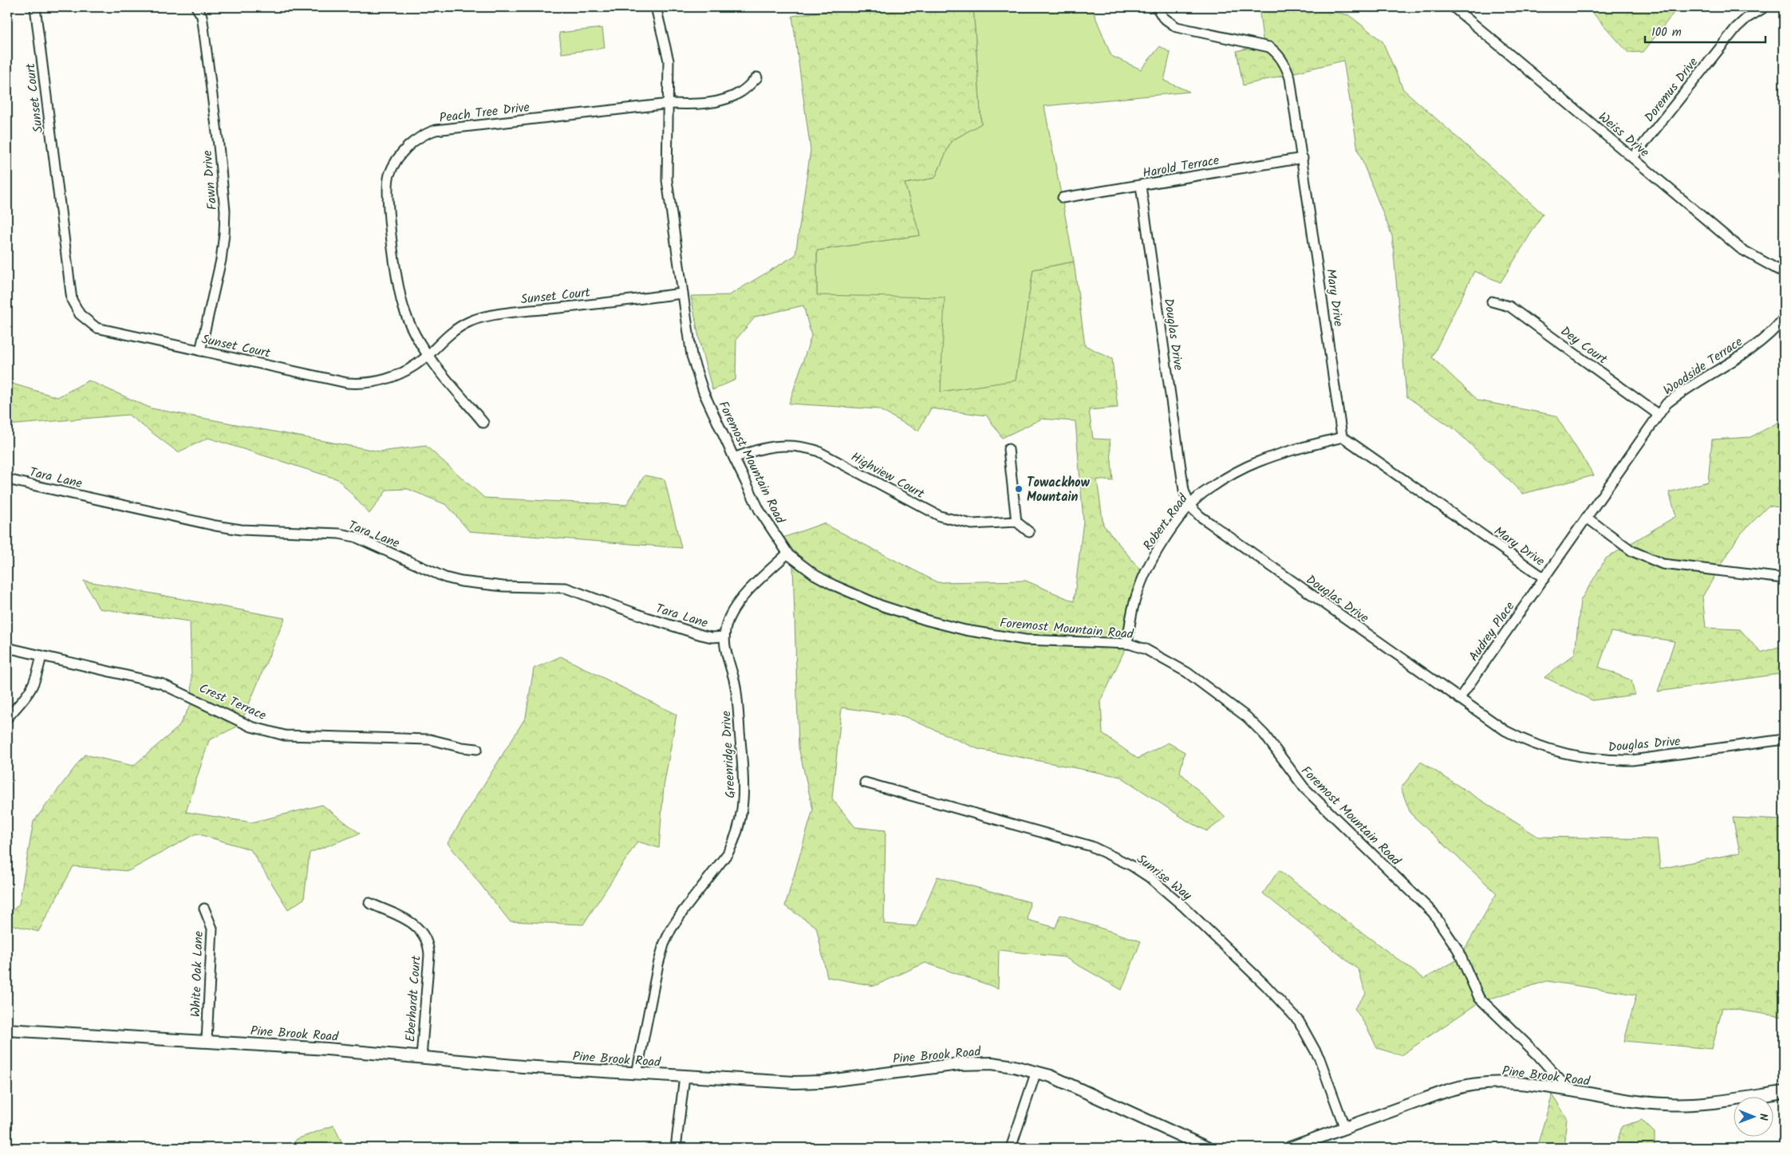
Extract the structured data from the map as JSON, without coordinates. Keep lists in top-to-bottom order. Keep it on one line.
{"streets":{"street":["Doremus Drive","Sunset Court","Peach Tree Drive","Weiss Drive","Harold Terrace","Fawn Drive","Mary Drive","Douglas Drive","Dey Court","Woodside Terrace","Foremost Mountain Road","Highview Court","Tara Lane","Robert Road","Audrey Place","Crest Terrace","Greenridge Drive","Sunrise Way","White Oak Lane","Eberhardt Court","Pine Brook Road"]},"crossings":[["Doremus Drive","Weiss Drive"],["Sunset Court","Peach Tree Drive"],["Sunset Court","Fawn Drive"],["Sunset Court","Foremost Mountain Road"],["Peach Tree Drive","Foremost Mountain Road"],["Harold Terrace","Mary Drive"],["Harold Terrace","Douglas Drive"],["Mary Drive","Woodside Terrace"],["Mary Drive","Robert Road"],["Mary Drive","Audrey Place"],["Douglas Drive","Robert Road"],["Douglas Drive","Audrey Place"],["Dey Court","Woodside Terrace"],["Woodside Terrace","Audrey Place"],["Foremost Mountain Road","Highview Court"],["Foremost Mountain Road","Robert Road"],["Foremost Mountain Road","Greenridge Drive"],["Foremost Mountain Road","Pine Brook Road"],["Tara Lane","Greenridge Drive"],["Greenridge Drive","Pine Brook Road"],["Sunrise Way","Pine Brook Road"],["White Oak Lane","Pine Brook Road"],["Eberhardt Court","Pine Brook Road"]],"places":["Towackhow Mountain"],"scale_bar":"100 m","north":"right"}
